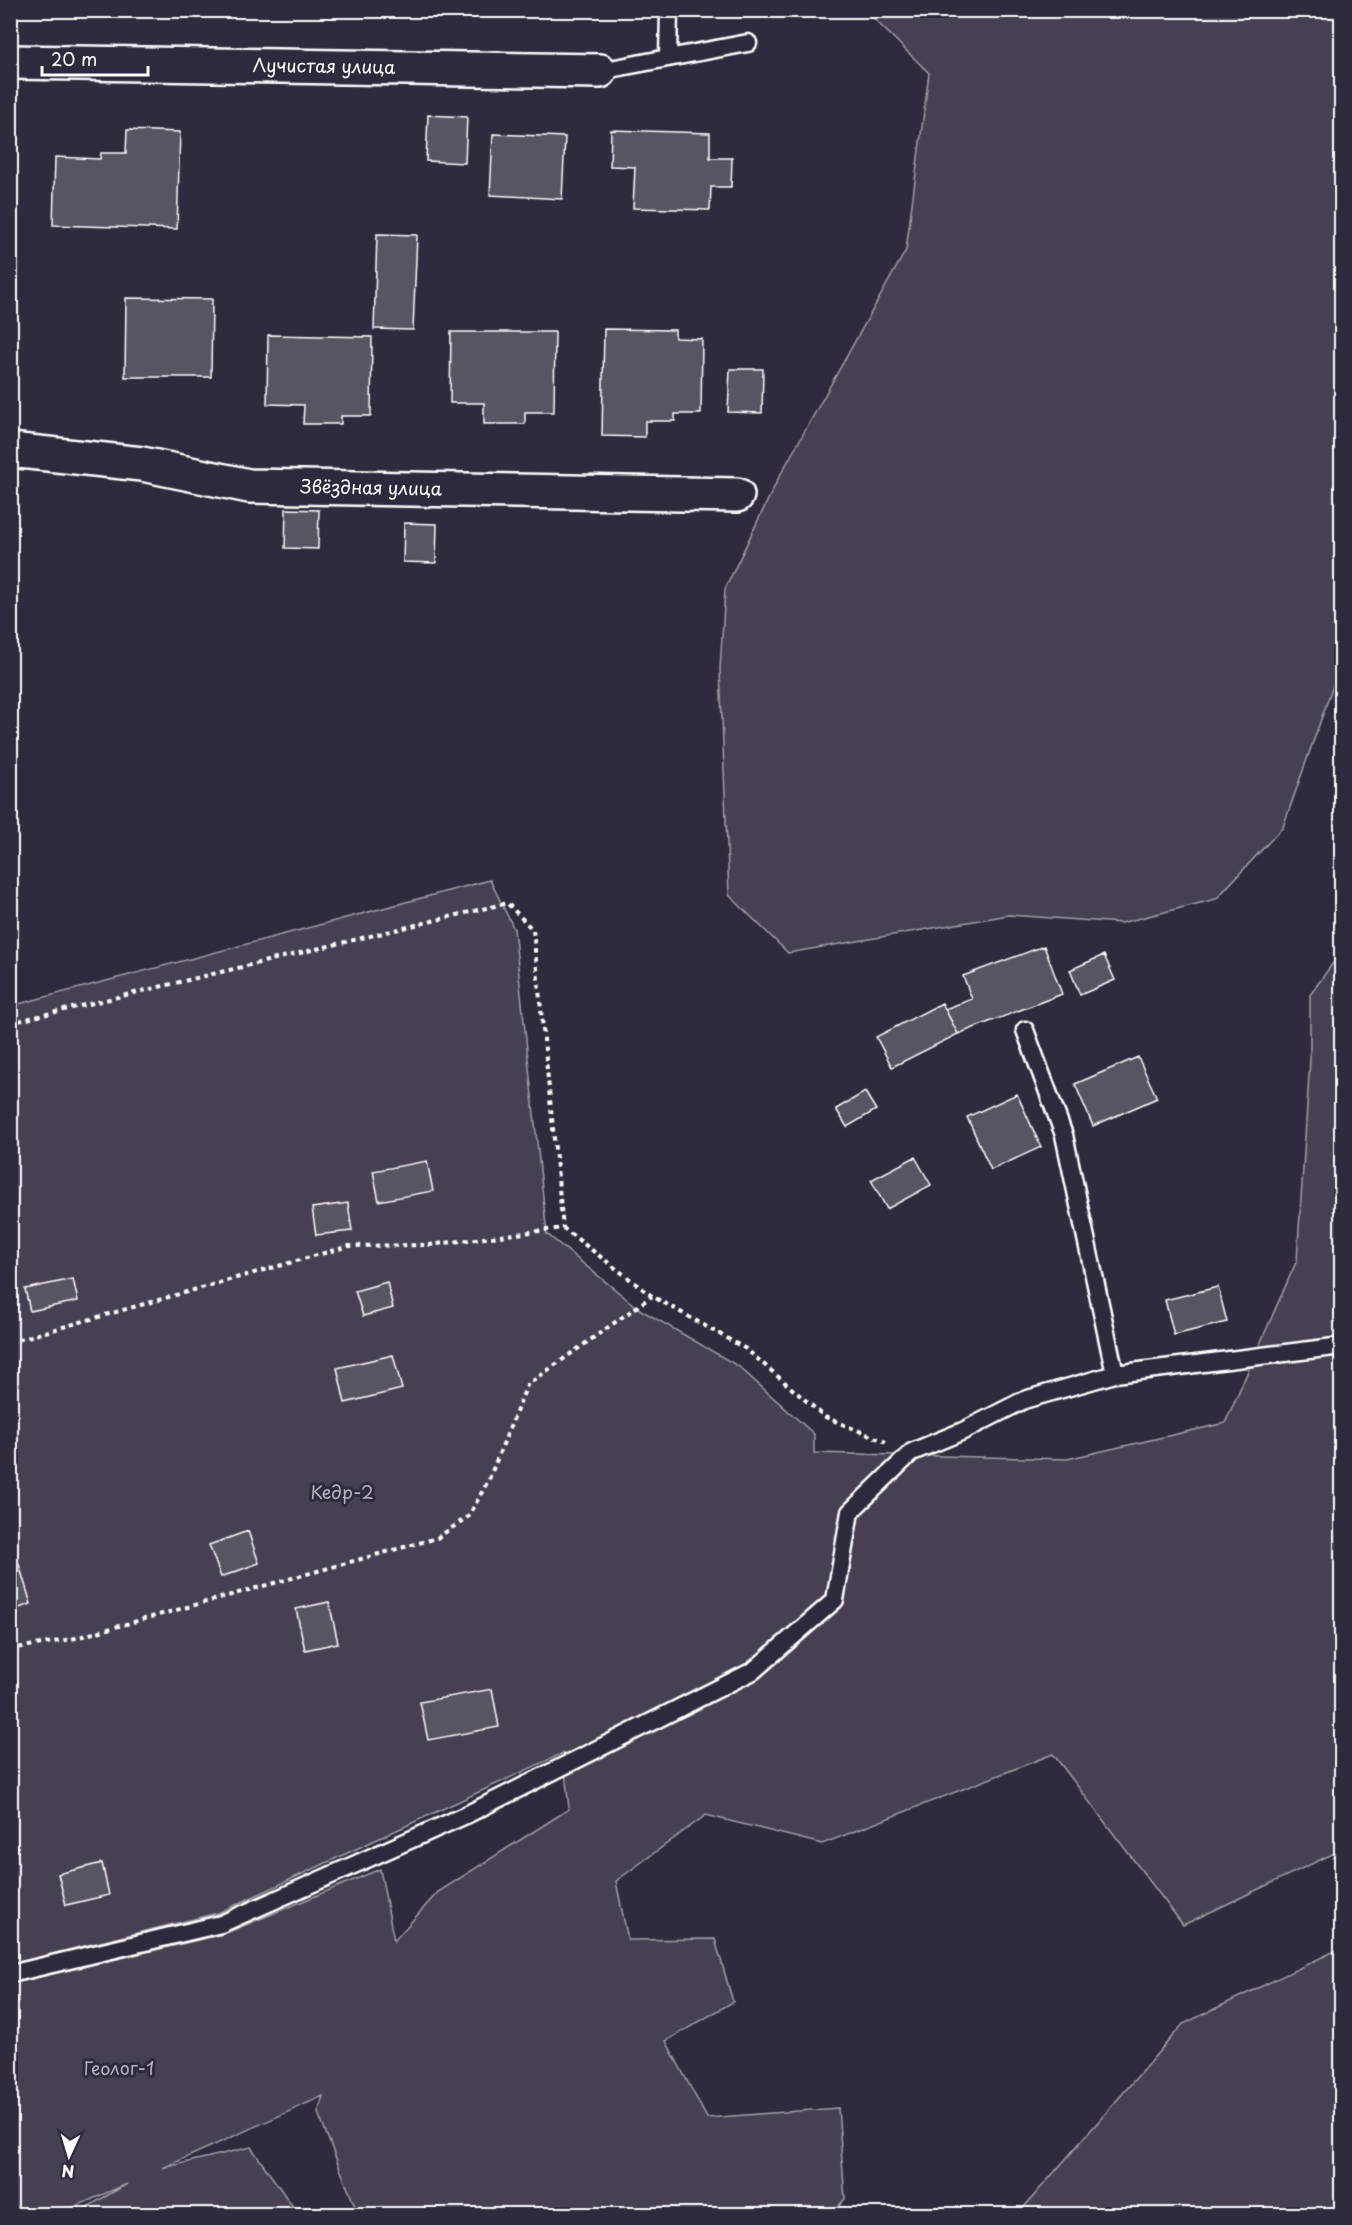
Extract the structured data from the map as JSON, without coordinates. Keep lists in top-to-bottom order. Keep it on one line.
{"streets":{"street":["Лучистая улица","Звёздная улица"]},"parks":["Кедр-2","Геолог-1"],"scale_bar":"20 m","north":"bottom"}
